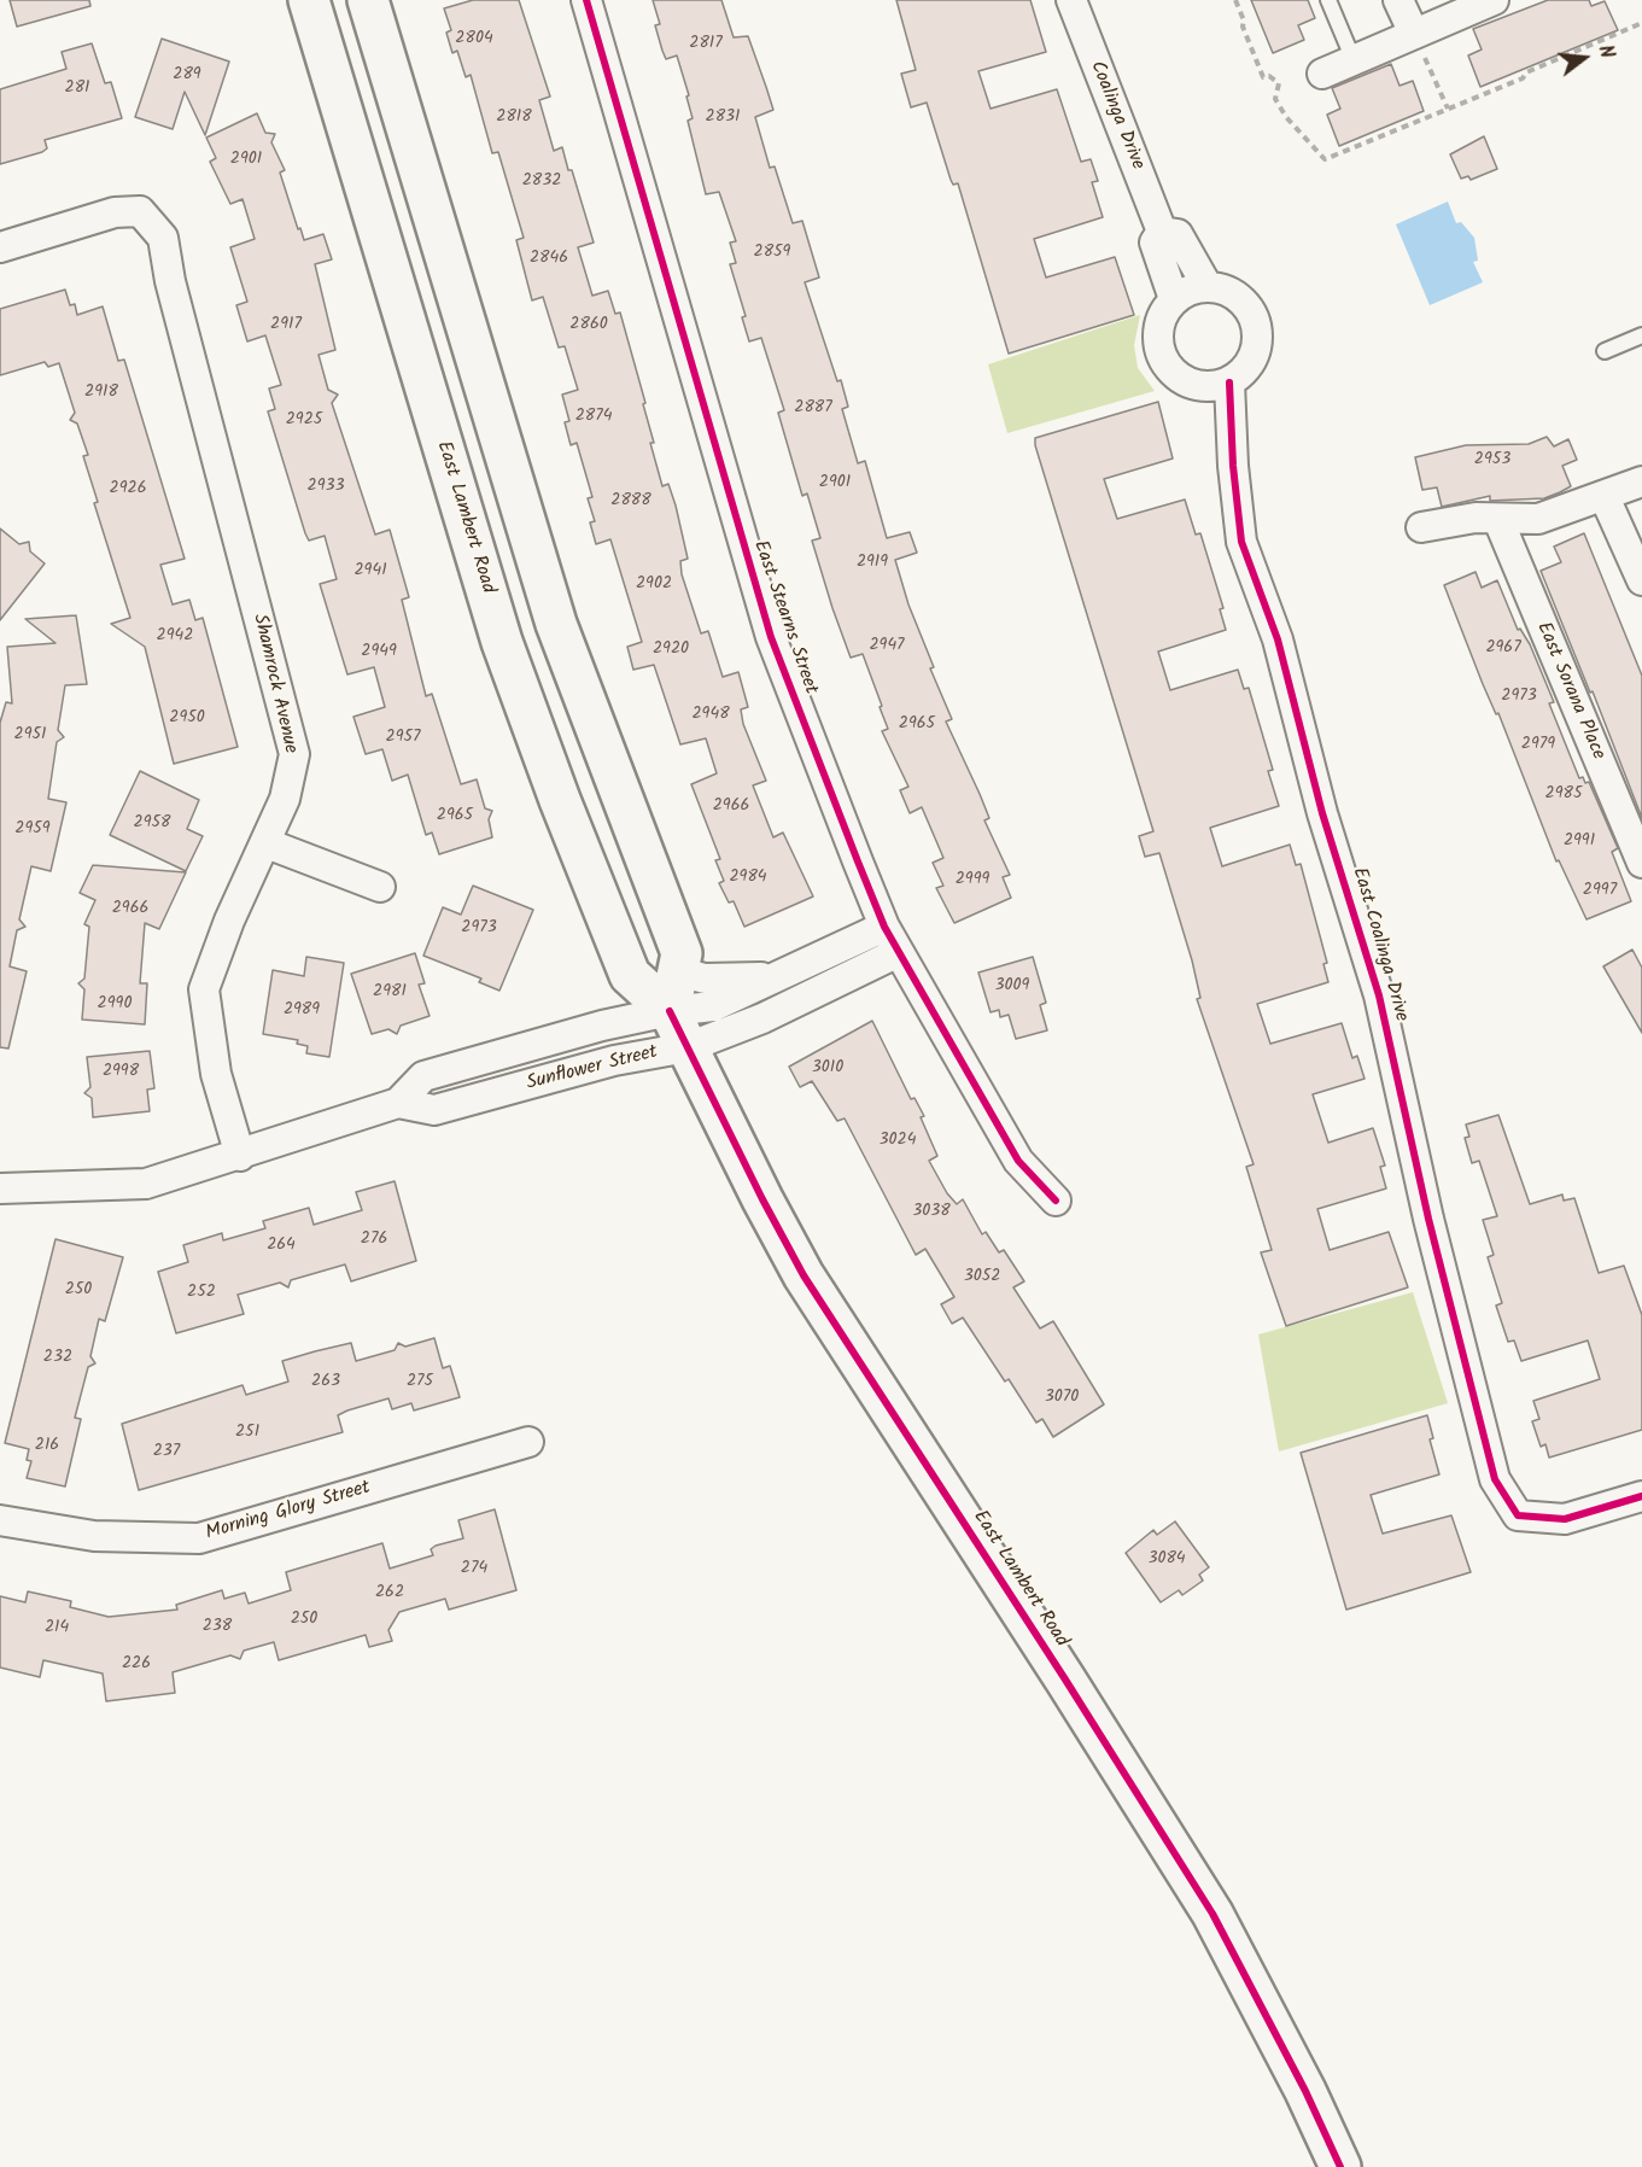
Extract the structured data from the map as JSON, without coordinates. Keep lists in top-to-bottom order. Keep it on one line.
{"streets":{"main road":["East Lambert Road"],"street":["Coalinga Drive","East Stearns Street","Shamrock Avenue","East Sorana Place","East Coalinga Drive","Sunflower Street","Morning Glory Street"]},"crossings":[["Coalinga Drive","East Coalinga Drive"],["East Lambert Road","Sunflower Street"],["East Stearns Street","Sunflower Street"],["Shamrock Avenue","Sunflower Street"]],"house_numbers":["2804","2817","289","281","2818","2831","2901","2832","2859","2846","2917","2860","2918","2887","2874","2925","2953","2901","2933","2926","2888","2919","2941","2902","2942","2947","2967","2920","2949","2973","2948","2950","2965","2951","2957","2979","2985","2966","2965","2958","2959","2991","2984","2999","2997","2966","2973","3009","2981","2990","2989","3010","2998","3024","3038","276","264","3052","250","252","232","263","275","3070","251","216","237","3084","274","262","250","238","214","226"],"north":"right"}
